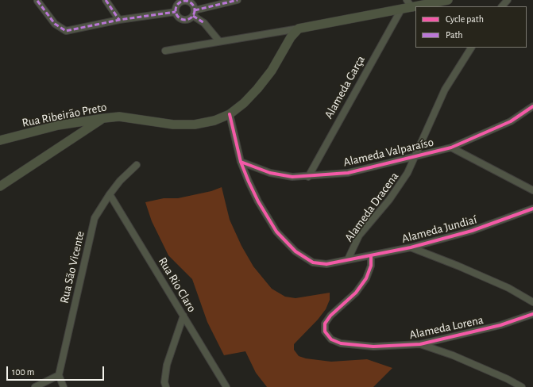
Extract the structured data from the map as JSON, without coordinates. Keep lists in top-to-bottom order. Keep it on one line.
{"streets":{"main road":["Rua Ribeirão Preto"],"street":["Alameda Garça","Alameda Valparaíso","Alameda Dracena","Alameda Jundiaí","Rua São Vicente","Rua Rio Claro","Alameda Lorena"]},"crossings":[["Alameda Garça","Alameda Valparaíso"],["Rua Ribeirão Preto","Alameda Jundiaí"],["Alameda Valparaíso","Alameda Dracena"],["Alameda Valparaíso","Alameda Jundiaí"],["Alameda Dracena","Alameda Jundiaí"],["Alameda Jundiaí","Alameda Lorena"],["Rua São Vicente","Rua Rio Claro"]],"legend":["Cycle path","Path"],"scale_bar":"100 m"}
